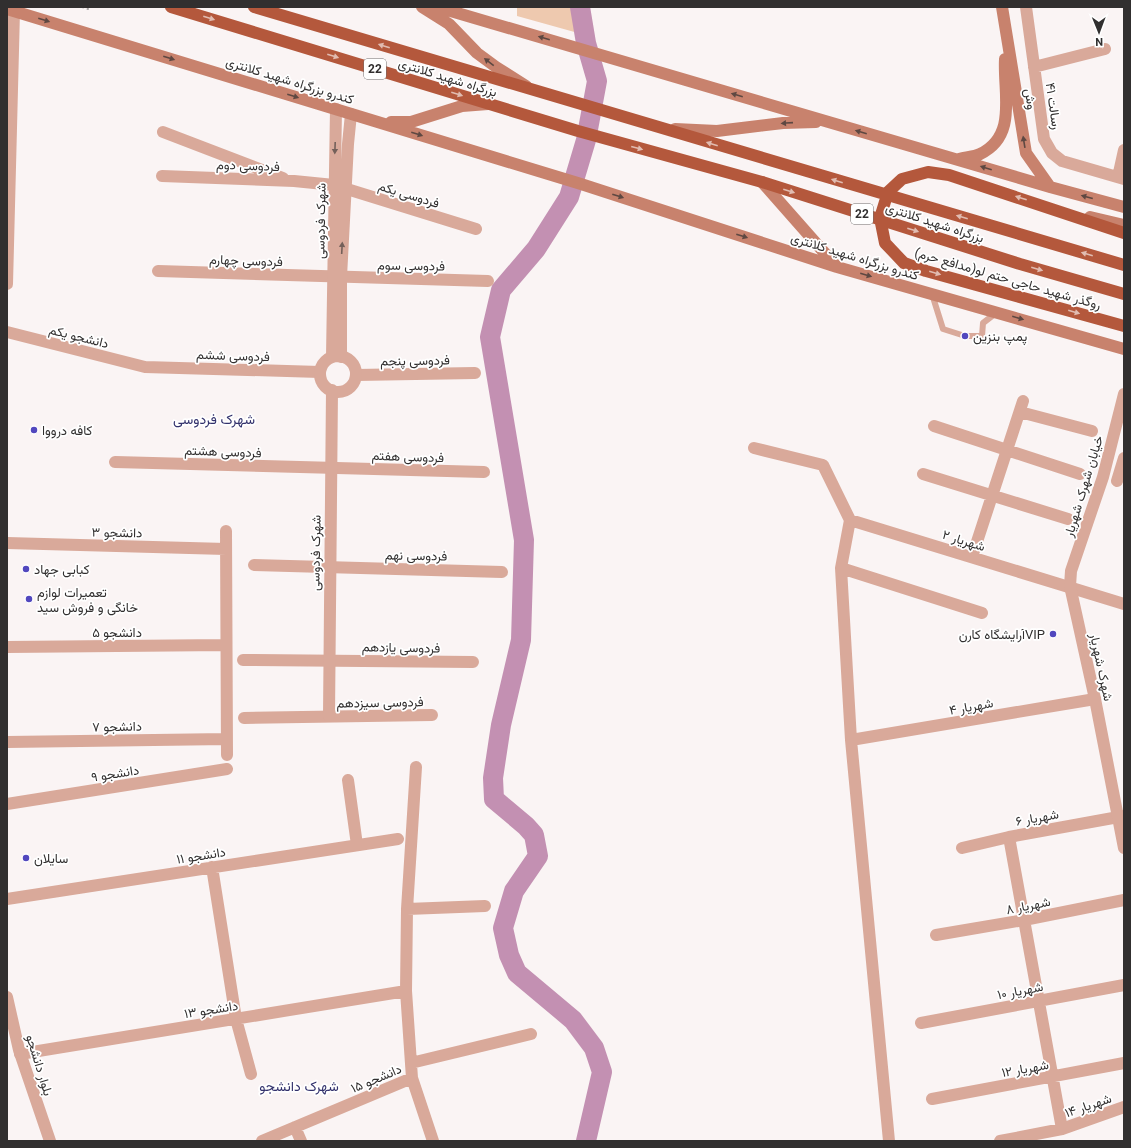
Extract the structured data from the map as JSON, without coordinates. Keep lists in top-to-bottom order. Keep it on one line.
{"streets":{"highway":["22","بزرگراه شهید کلانتری","روگذر شهید حاجی حتم لو(مدافع حرم)"],"main road":["کندرو بزرگراه شهید کلانتری","وش"],"street":["۴۱ رسالت","فردوسی دوم","فردوسی یکم","شهرک فردوسی","فردوسی چهارم","فردوسی سوم","دانشجو یکم","فردوسی ششم","فردوسی پنجم","فردوسی هشتم","فردوسی هفتم","خیابان شهرک شهریار","دانشجو ۳","۲ شهریار","فردوسی نهم","دانشجو ۵","فردوسی یازدهم","شهرک شهریار","فردوسی سیزدهم","شهریار ۴","دانشجو ۷","دانشجو ۹","شهریار ۶","دانشجو ۱۱","شهریار ۸","شهریار ۱۰","دانشجو ۱۳","بلوار دانشجو","شهریار ۱۲","دانشجو ۱۵","شهریار ۱۴"]},"crossings":[["کندرو بزرگراه شهید کلانتری","شهرک فردوسی"],["فردوسی دوم","فردوسی یکم"],["فردوسی دوم","شهرک فردوسی"],["فردوسی یکم","شهرک فردوسی"],["شهرک فردوسی","فردوسی چهارم"],["شهرک فردوسی","فردوسی سوم"],["شهرک فردوسی","فردوسی ششم"],["شهرک فردوسی","فردوسی پنجم"],["شهرک فردوسی","فردوسی هشتم"],["شهرک فردوسی","فردوسی هفتم"],["شهرک فردوسی","فردوسی نهم"],["شهرک فردوسی","فردوسی یازدهم"],["شهرک فردوسی","فردوسی سیزدهم"],["فردوسی چهارم","فردوسی سوم"],["دانشجو یکم","فردوسی ششم"],["فردوسی ششم","فردوسی پنجم"],["فردوسی هشتم","فردوسی هفتم"],["خیابان شهرک شهریار","۲ شهریار"],["خیابان شهرک شهریار","شهرک شهریار"],["۲ شهریار","شهرک شهریار"],["شهرک شهریار","شهریار ۴"],["شهرک شهریار","شهریار ۶"],["دانشجو ۱۳","بلوار دانشجو"]],"one_way":["کندرو بزرگراه شهید کلانتری","وش"],"districts":["شهرک فردوسی","شهرک دانشجو"],"places":["پمپ بنزین","کافه درووا","کبابی جهاد","تعمیرات لوازم خانگی و فروش سید","آرایشگاه کارنVIP","سایلان"],"north":"bottom"}
